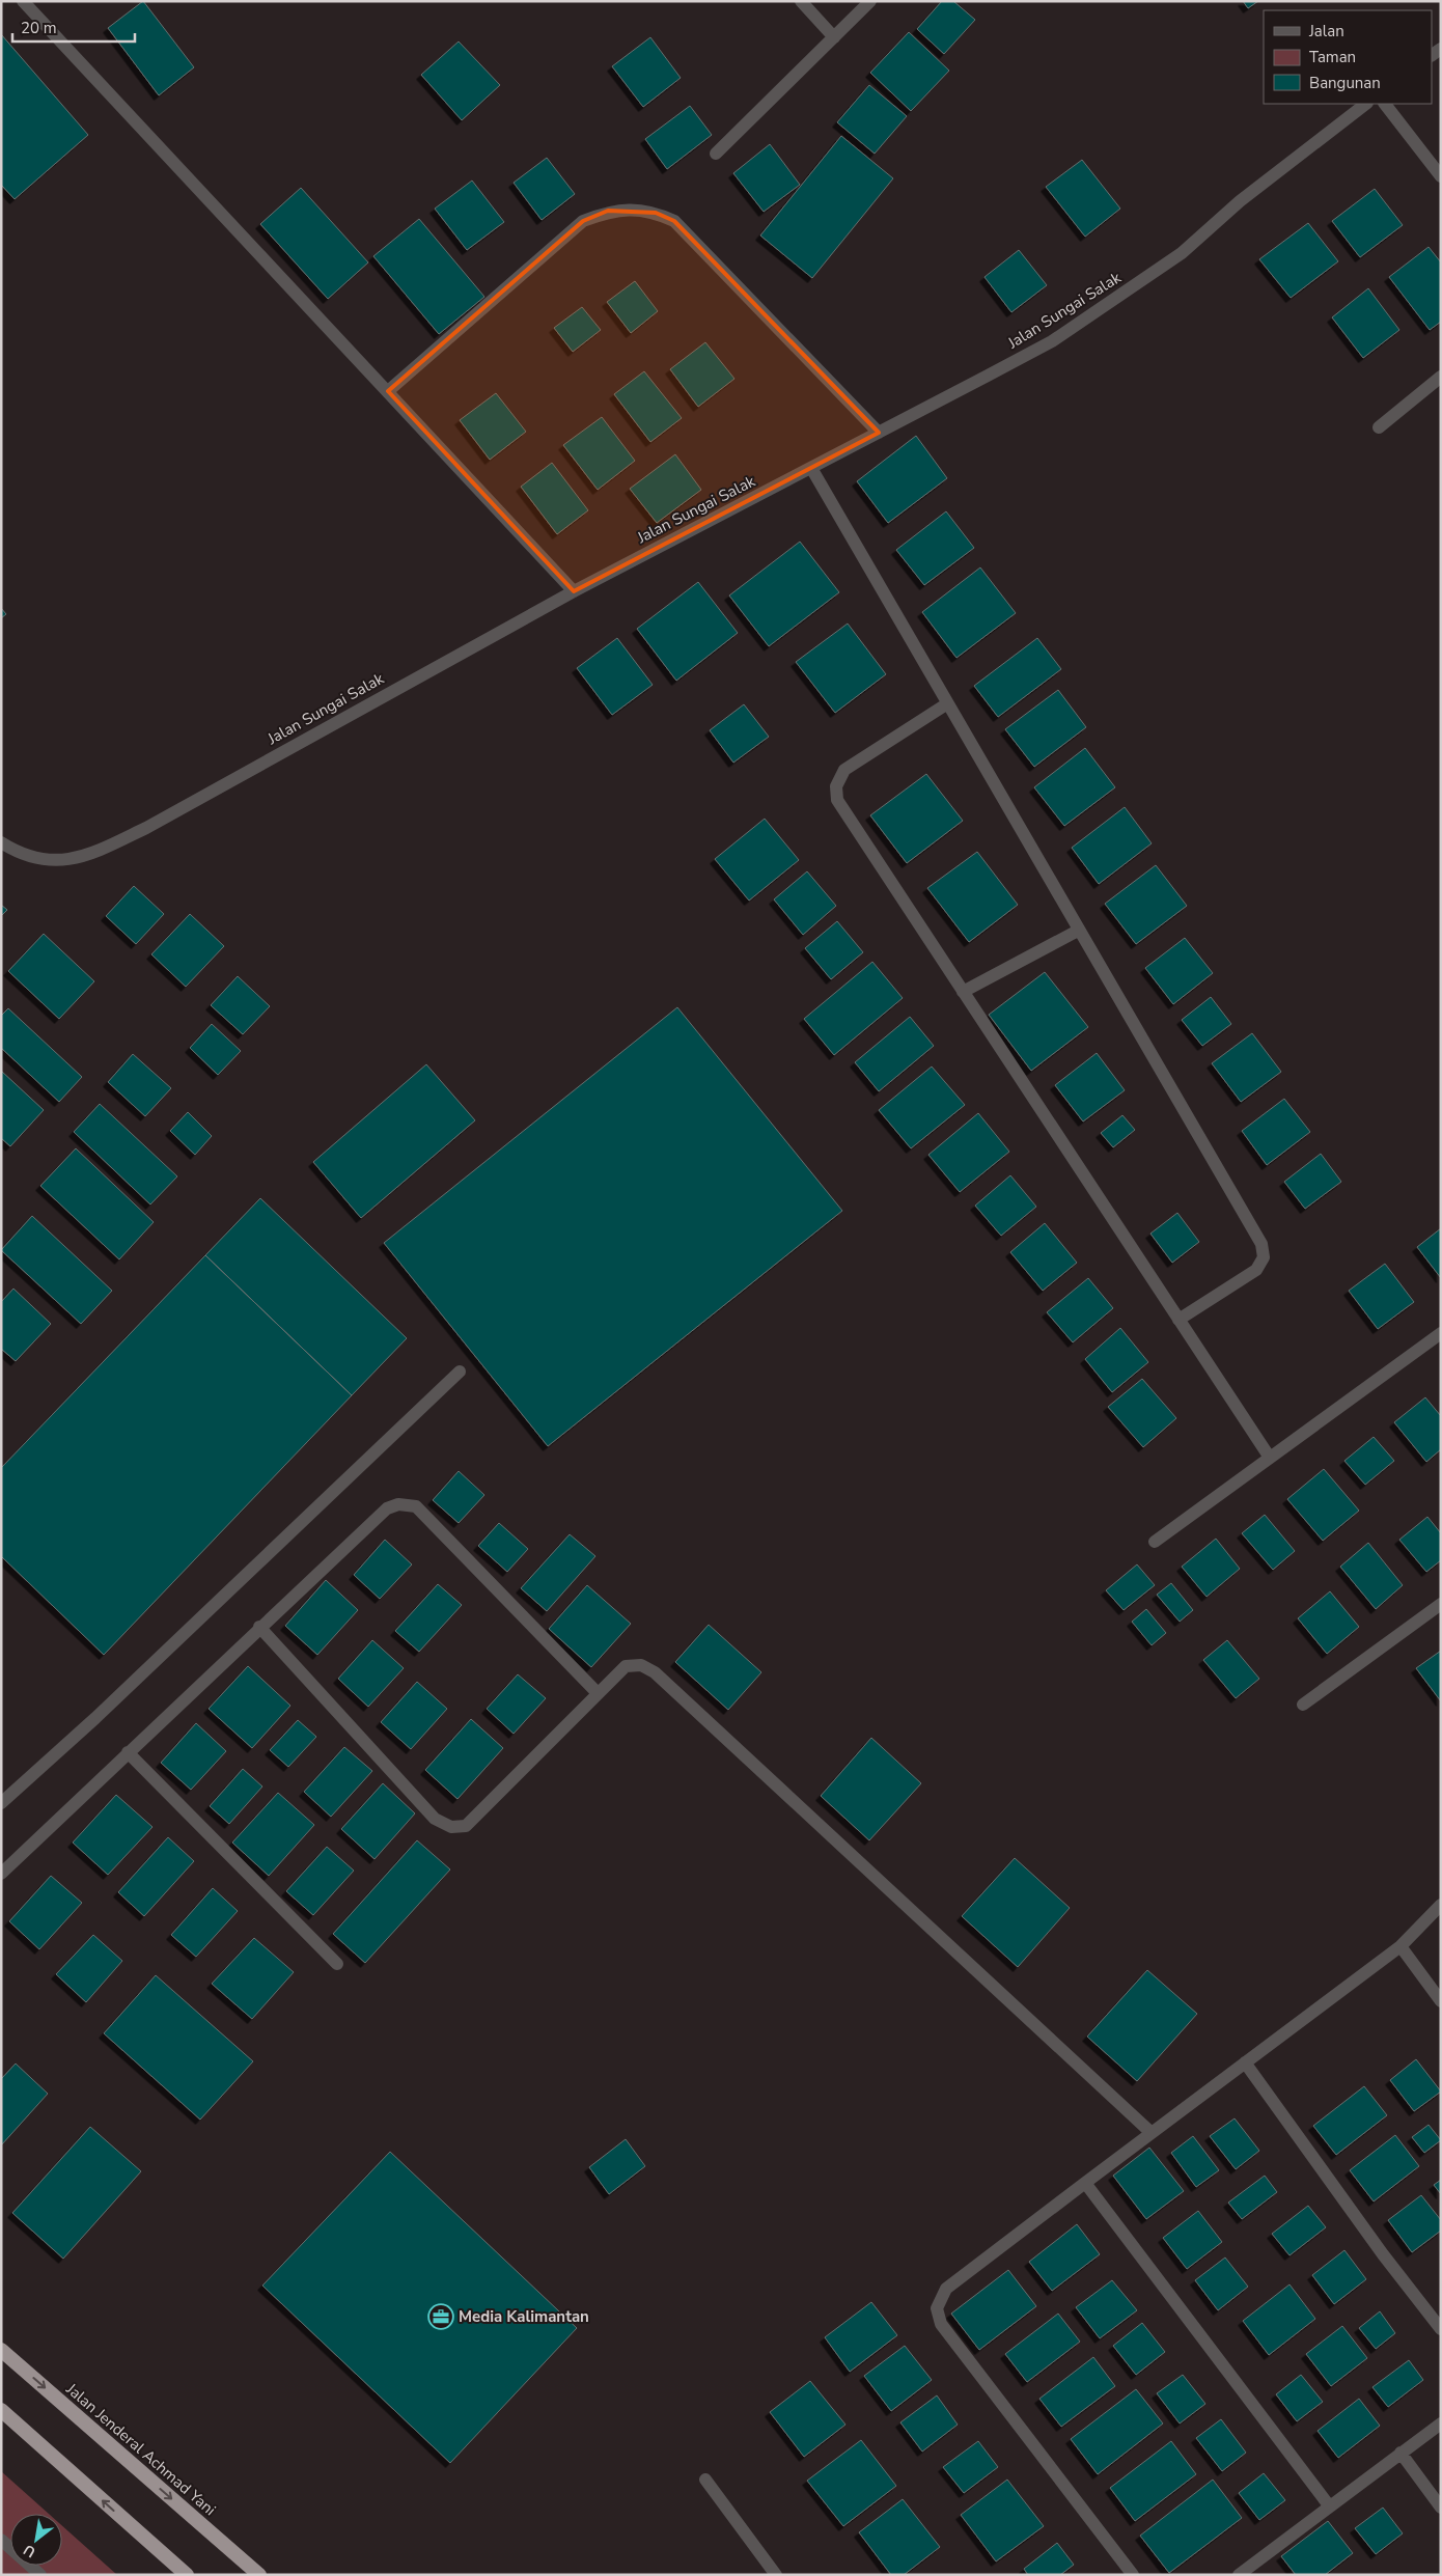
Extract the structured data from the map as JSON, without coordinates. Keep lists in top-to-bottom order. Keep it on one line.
{"streets":{"highway":["Jalan Jenderal Achmad Yani"],"street":["Jalan Sungai Salak"]},"places":{"office":["Media Kalimantan"]},"legend":["Jalan","Taman","Bangunan"],"scale_bar":"20 m","north":"bottom left"}
